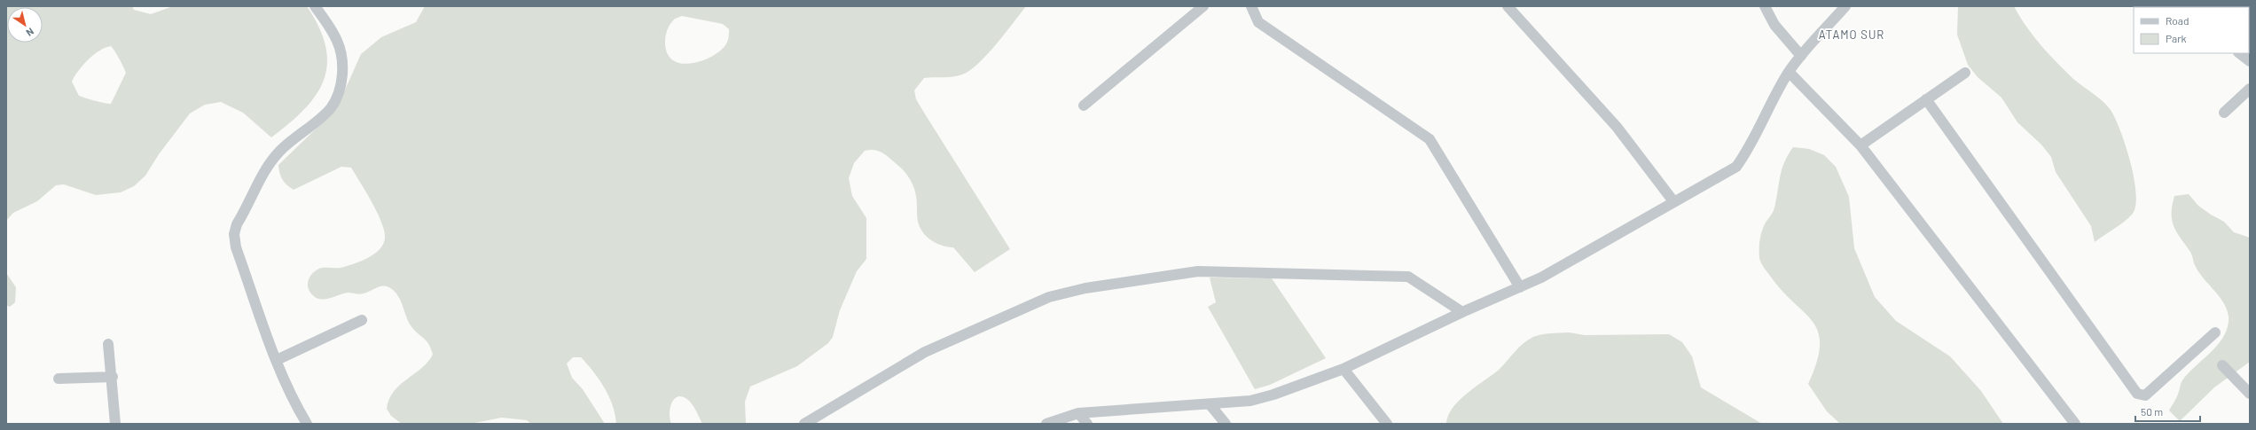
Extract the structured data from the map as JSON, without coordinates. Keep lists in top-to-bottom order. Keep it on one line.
{"districts":["ATAMO SUR"],"legend":["Road","Park"],"scale_bar":"50 m","north":"bottom right"}
